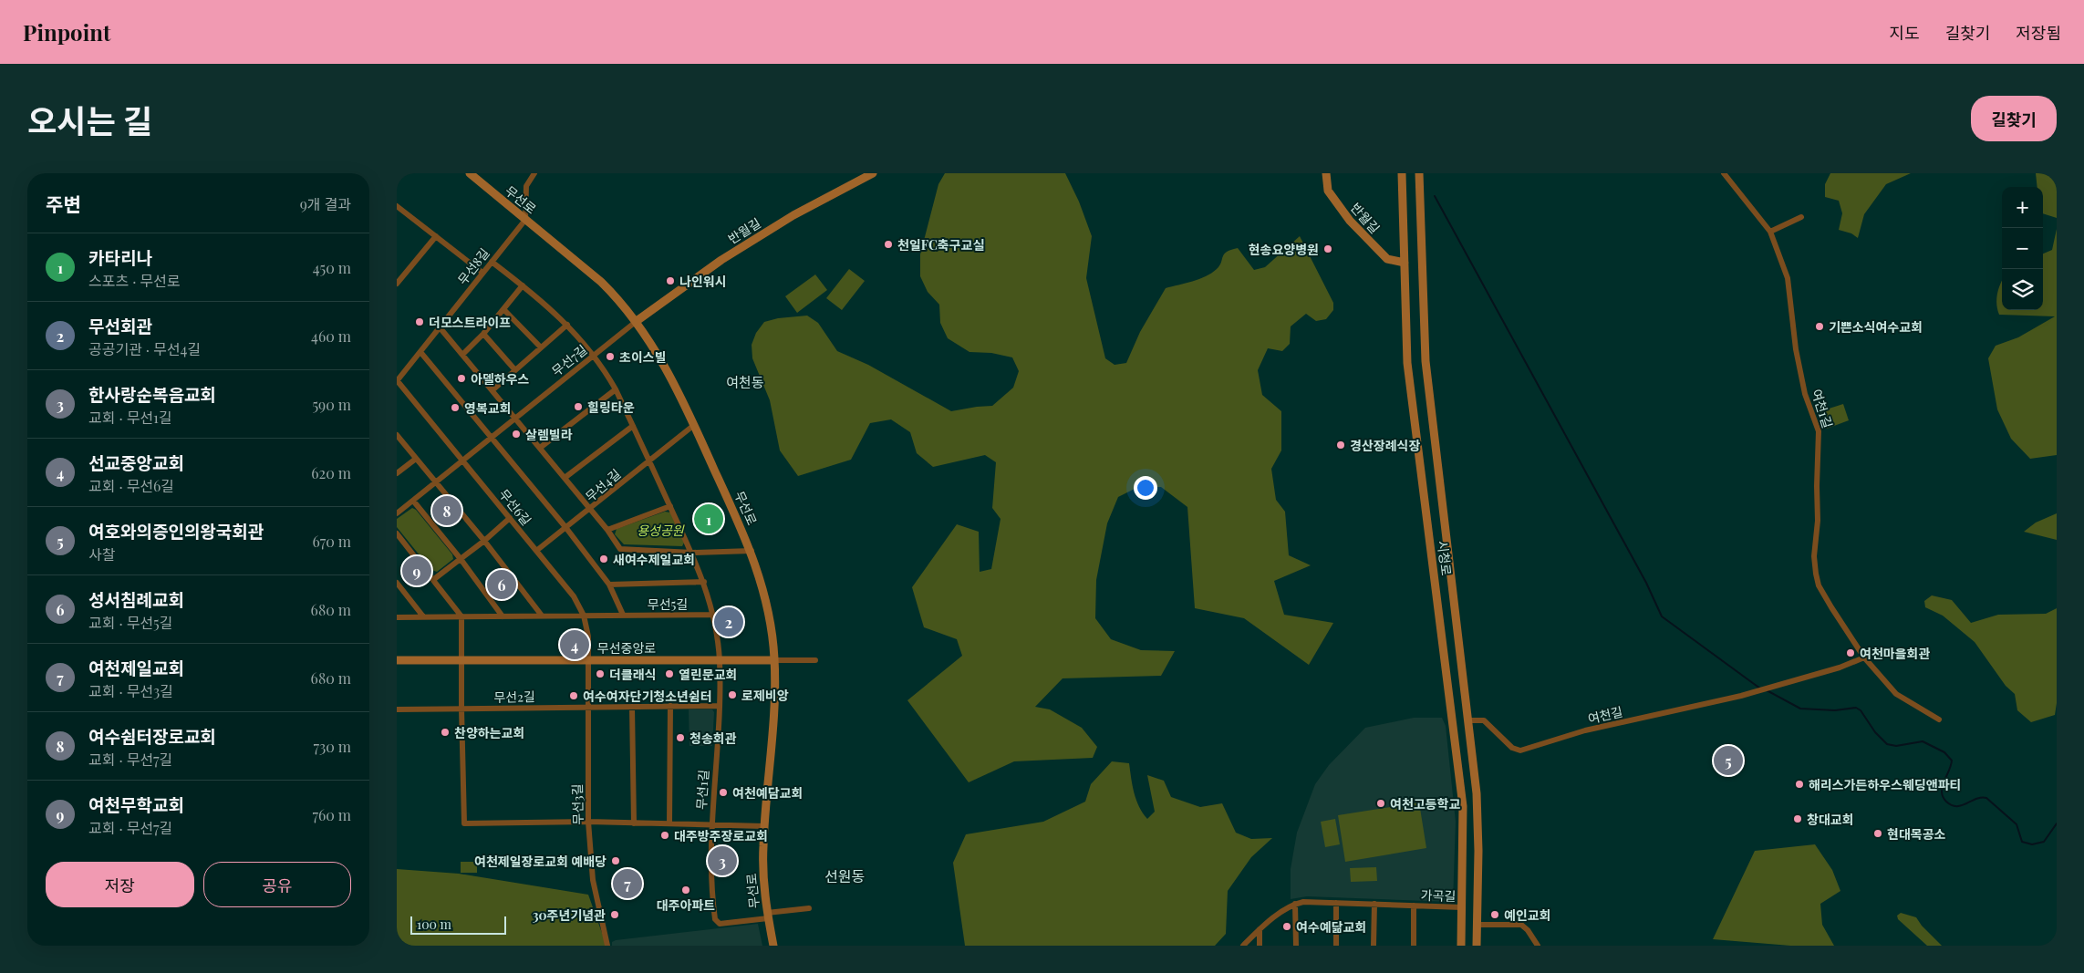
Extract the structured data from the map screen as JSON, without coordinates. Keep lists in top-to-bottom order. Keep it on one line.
{"streets":{"street":["무선로","반월길","무선8길","무선7길","여천1길","무선4길","무선6길","시청로","무선5길","무선중앙로","무선2길","여천길","무선1길","무선3길","가곡길"]},"crossings":[["무선로","반월길"],["무선로","무선8길"],["무선로","무선7길"],["무선로","무선4길"],["무선로","무선중앙로"],["무선로","무선1길"],["반월길","무선7길"],["반월길","시청로"],["무선8길","무선6길"],["무선7길","무선6길"],["여천1길","여천길"],["무선6길","무선5길"],["무선6길","무선중앙로"],["무선6길","무선3길"],["시청로","여천길"],["시청로","가곡길"],["무선중앙로","무선1길"],["무선중앙로","무선3길"],["무선2길","무선1길"],["무선2길","무선3길"]],"districts":["여천동","선원동"],"parks":["용성공원"],"places":["천일FC축구교실","현송요양병원","나인워시","더모스트라이프","기쁜소식여수교회","초이스빌","아델하우스","힐링타운","영복교회","살렘빌라","경산장례식장","새여수제일교회","여천마을회관","더클래식","열린문교회","로제비앙","여수여자단기청소년쉼터","찬양하는교회","청송회관","해리스가든하우스웨딩앤파티","여천예담교회","여천고등학교","창대교회","현대목공소","대주방주장로교회","여천제일장로교회 예배당","대주아파트","30주년기념관","예인교회","여수예닮교회"],"scale_bar":"100 m","page":{"header":"Pinpoint","nav":["지도","길찾기","저장됨"],"title":"오시는 길","buttons":["길찾기",["저장","공유"]],"heading":["주변","9개 결과"],"map_buttons":["+","−"],"list":[{"mark":"1","name":"카타리나","note":"스포츠 · 무선로","value":"450 m"},{"mark":"2","name":"무선회관","note":"공공기관 · 무선4길","value":"460 m"},{"mark":"3","name":"한사랑순복음교회","note":"교회 · 무선1길","value":"590 m"},{"mark":"4","name":"선교중앙교회","note":"교회 · 무선6길","value":"620 m"},{"mark":"5","name":"여호와의증인의왕국회관","note":"사찰","value":"670 m"},{"mark":"6","name":"성서침례교회","note":"교회 · 무선5길","value":"680 m"},{"mark":"7","name":"여천제일교회","note":"교회 · 무선3길","value":"680 m"},{"mark":"8","name":"여수쉼터장로교회","note":"교회 · 무선7길","value":"730 m"},{"mark":"9","name":"여천무학교회","note":"교회 · 무선7길","value":"760 m"}],"pins":["8","1","9","6","2","4","5","3","7"],"scale":"100 m"}}
